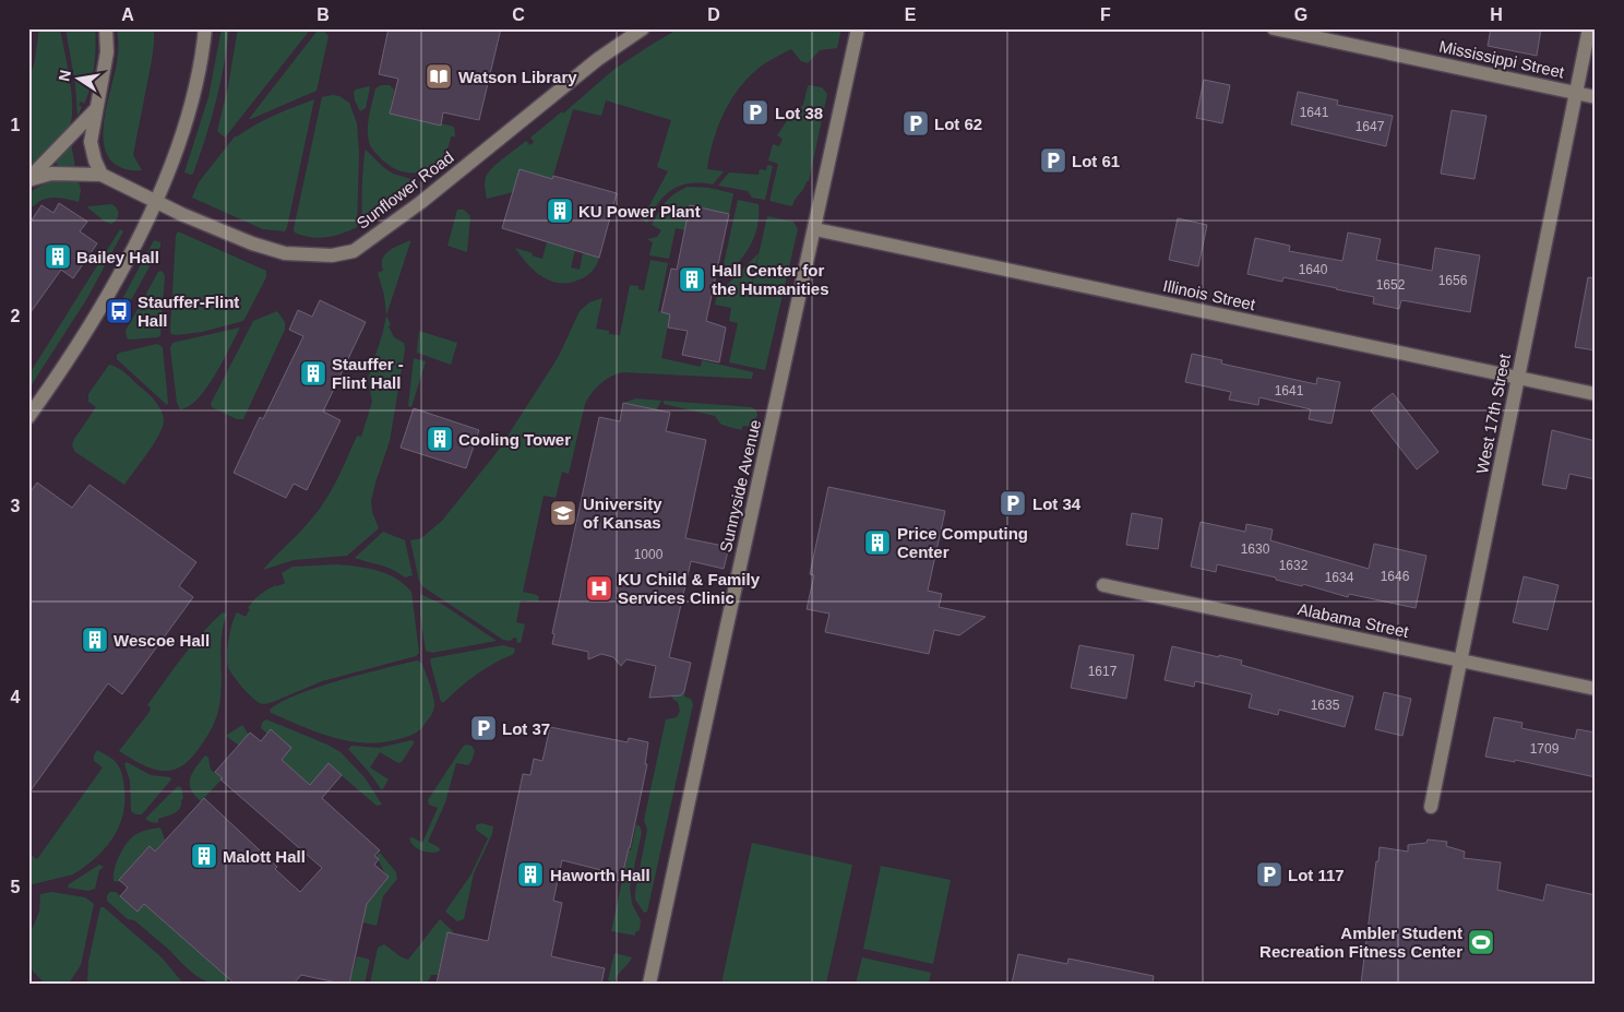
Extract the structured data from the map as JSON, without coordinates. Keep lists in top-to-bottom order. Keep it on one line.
{"streets":{"street":["Mississippi Street","Sunflower Road","Illinois Street","West 17th Street","Sunnyside Avenue","Alabama Street"]},"crossings":[["Mississippi Street","West 17th Street"],["Illinois Street","West 17th Street"],["Illinois Street","Sunnyside Avenue"],["West 17th Street","Alabama Street"]],"places":{"library":["Watson Library"],"parking":["Lot 38","Lot 62","Lot 61","Lot 34","Lot 37","Lot 117"],"building":["KU Power Plant","Bailey Hall","Hall Center for the Humanities","Stauffer - Flint Hall","Cooling Tower","Price Computing Center","Wescoe Hall","Malott Hall","Haworth Hall"],"bus stop":["Stauffer-Flint Hall"],"school or university":["University of Kansas"],"hospital":["KU Child & Family Services Clinic"],"sports":["Ambler Student Recreation Fitness Center"]},"house_numbers":["1641","1647","1640","1656","1652","1641","1630","1000","1632","1646","1634","1617","1635","1709"],"north":"left","grid":{"columns":["A","B","C","D","E","F","G","H"],"rows":["1","2","3","4","5"]}}
